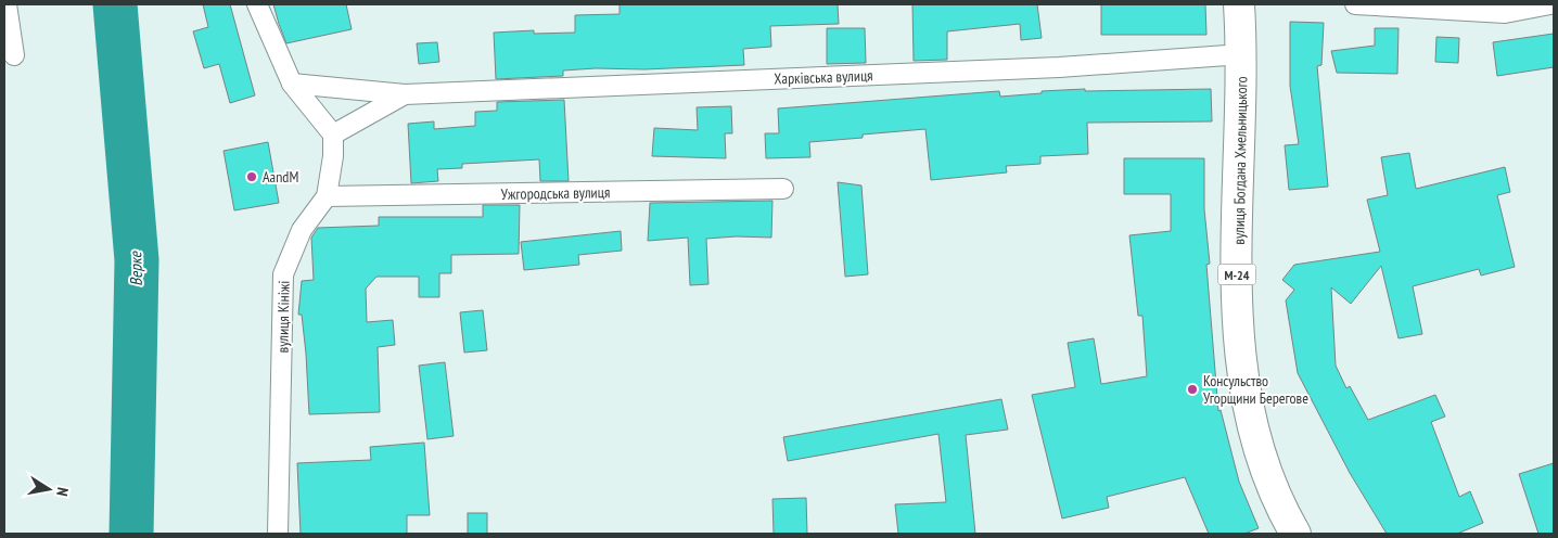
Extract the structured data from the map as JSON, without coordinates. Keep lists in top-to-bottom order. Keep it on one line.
{"streets":{"highway":["вулиця Богдана Хмельницького","М-24"],"street":["Харківська вулиця","Ужгородська вулиця","вулиця Кініжі"]},"crossings":[["Харківська вулиця","вулиця Богдана Хмельницького"],["Харківська вулиця","вулиця Кініжі"],["Ужгородська вулиця","вулиця Кініжі"]],"water":["Верке"],"places":["AandM","Консульство Угорщини Берегове"],"north":"right"}
